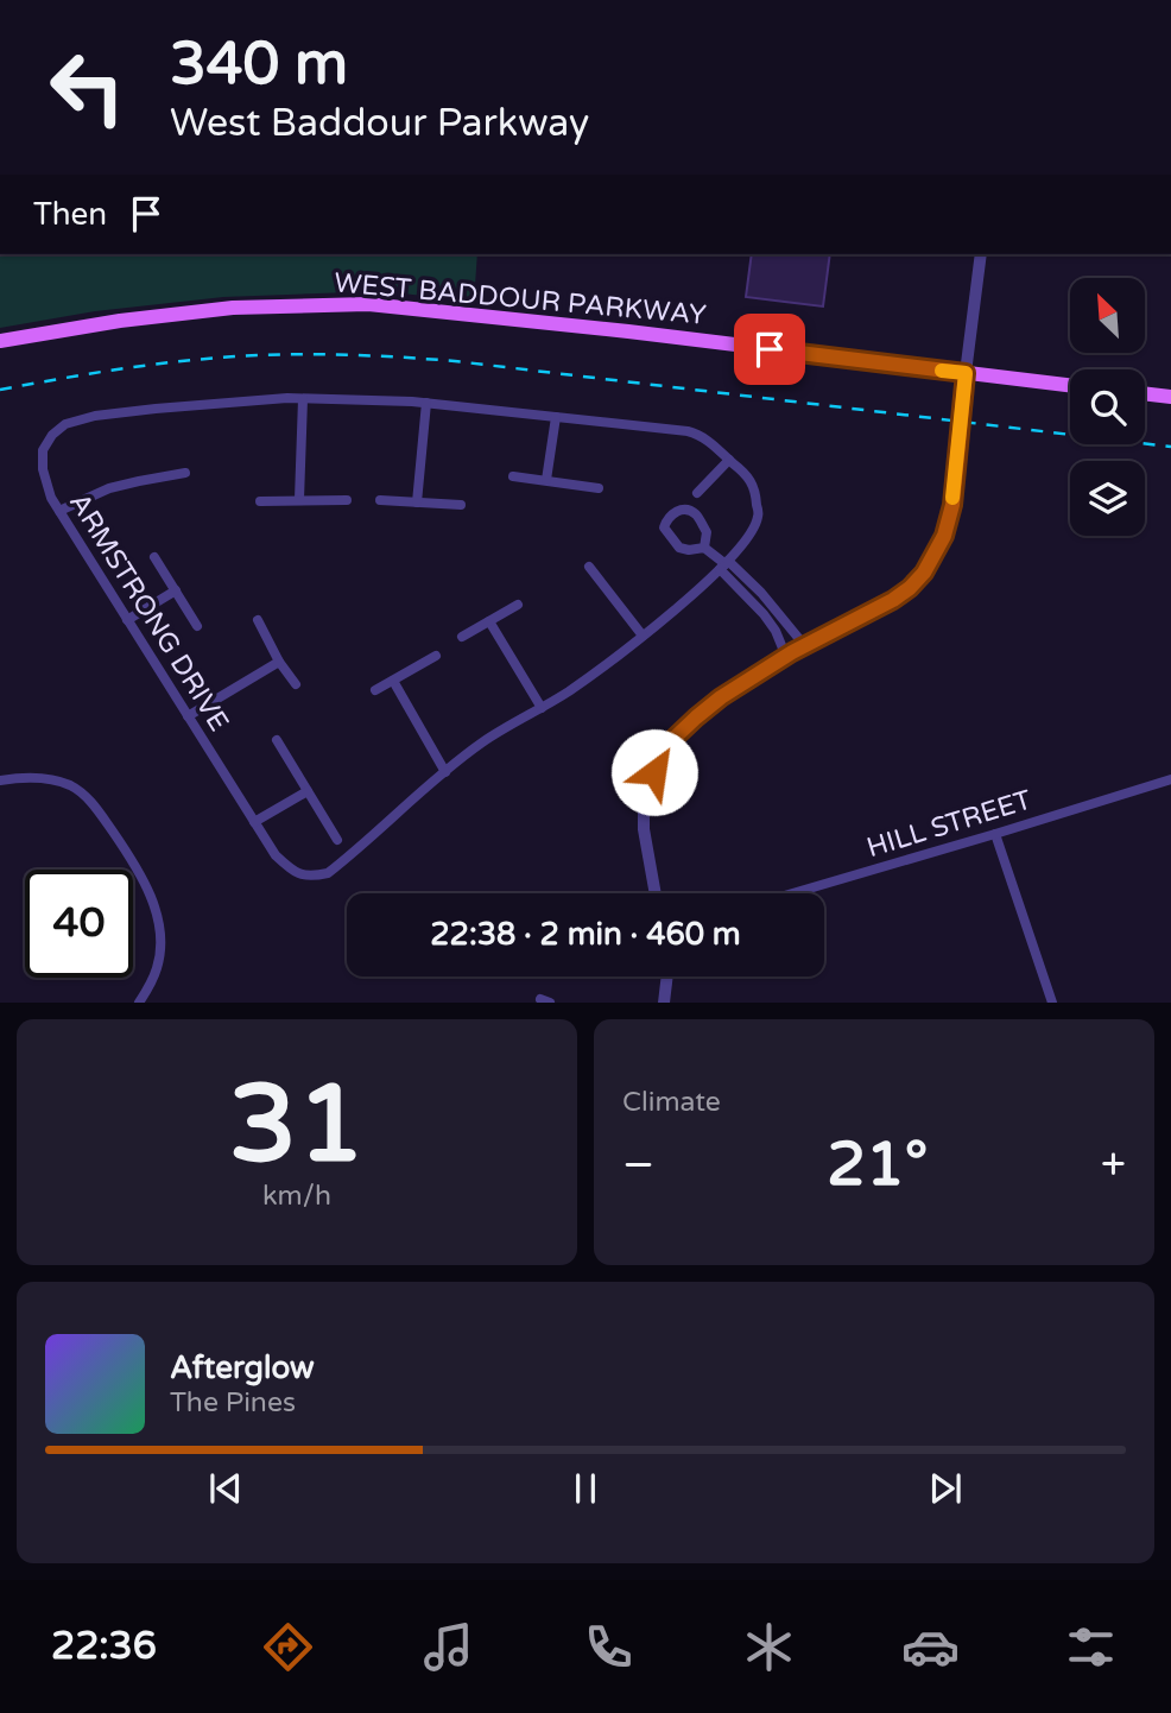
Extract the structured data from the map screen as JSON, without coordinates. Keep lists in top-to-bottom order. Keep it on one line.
{"streets":{"main road":["WEST BADDOUR PARKWAY"],"street":["ARMSTRONG DRIVE","HILL STREET"]},"north":"top left","page":{"turn":["340 m","West Baddour Parkway"],"then":"Then","limit":"40","trip":"22:38 · 2 min · 460 m","tile":[["31","km/h"],"Climate"],"heat":["−","21°","+"],"song":["Afterglow","The Pines"],"tabs":"22:36"}}
